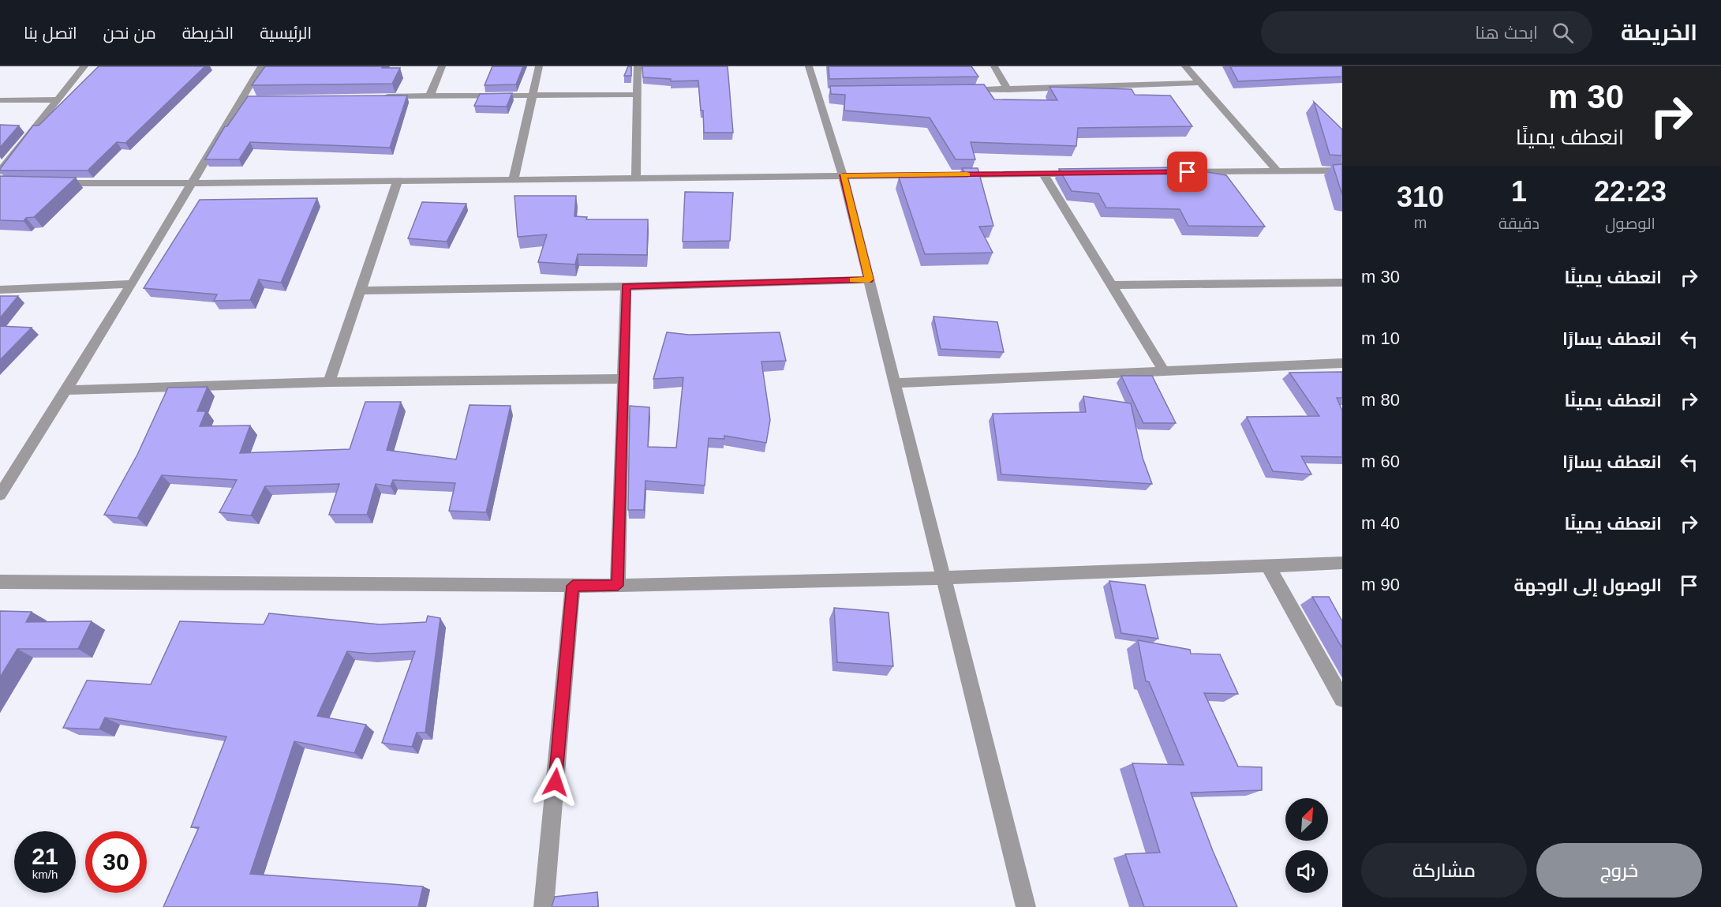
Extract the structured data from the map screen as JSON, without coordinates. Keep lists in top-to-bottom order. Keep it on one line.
{"north":"top right","page":{"header":"الخريطة","search":"ابحث هنا","nav":["الرئيسية","الخريطة","من نحن","اتصل بنا"],"turn":["30 m","انعطف يمينًا"],"eta":["22:23","الوصول","1","دقيقة","310","m"],"list":[{"name":"انعطف يمينًا","value":"30 m"},{"name":"انعطف يسارًا","value":"10 m"},{"name":"انعطف يمينًا","value":"80 m"},{"name":"انعطف يسارًا","value":"60 m"},{"name":"انعطف يمينًا","value":"40 m"},{"name":"الوصول إلى الوجهة","value":"90 m"}],"speed":"21 km/h","limit":"30","buttons":["خروج","مشاركة"]}}
